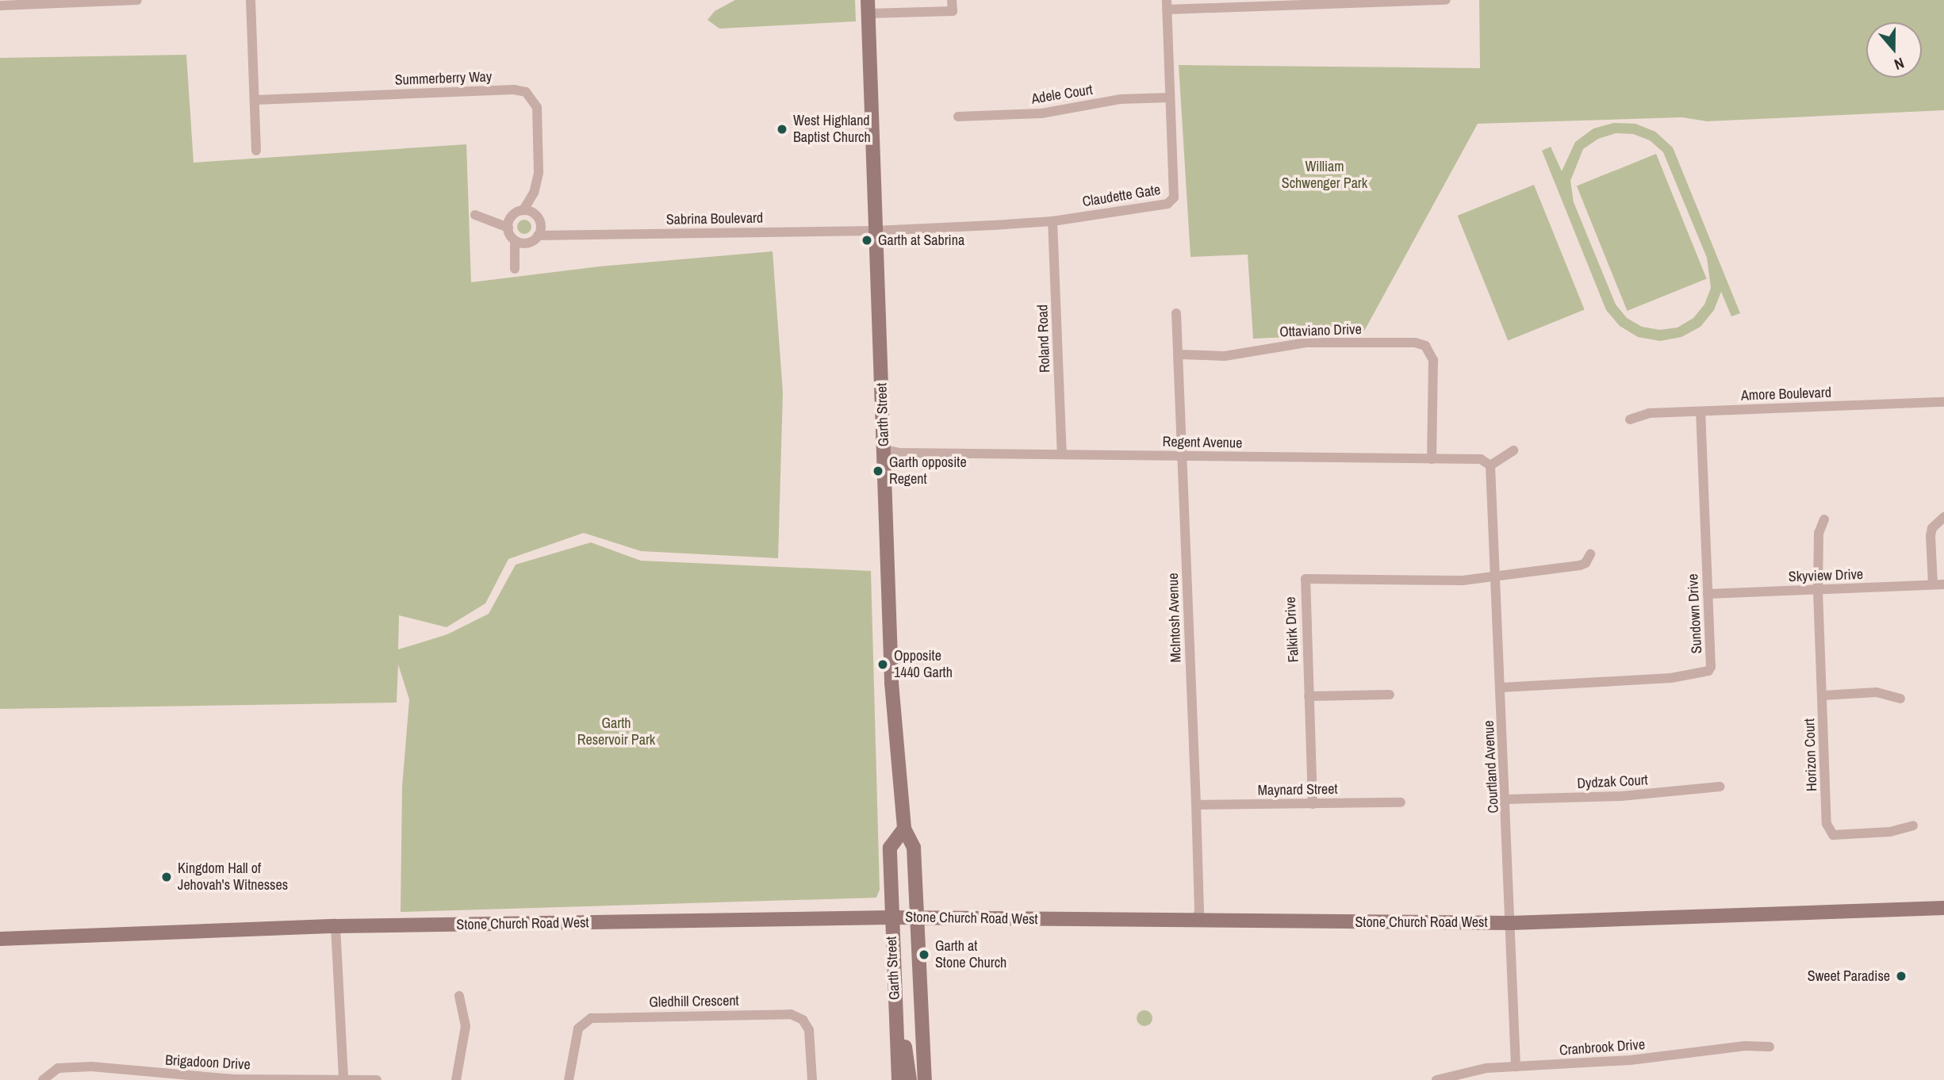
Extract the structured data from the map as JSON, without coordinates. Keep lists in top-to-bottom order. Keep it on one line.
{"streets":{"main road":["Garth Street","Stone Church Road West"],"street":["Summerberry Way","Adele Court","Claudette Gate","Sabrina Boulevard","Ottaviano Drive","Roland Road","Amore Boulevard","Regent Avenue","Skyview Drive","Sundown Drive","McIntosh Avenue","Falkirk Drive","Horizon Court","Courtland Avenue","Dydzak Court","Maynard Street","Gledhill Crescent","Cranbrook Drive","Brigadoon Drive"]},"crossings":[["Summerberry Way","Sabrina Boulevard"],["Adele Court","Claudette Gate"],["Claudette Gate","Sabrina Boulevard"],["Claudette Gate","Roland Road"],["Claudette Gate","Garth Street"],["Sabrina Boulevard","Garth Street"],["Ottaviano Drive","Regent Avenue"],["Ottaviano Drive","McIntosh Avenue"],["Roland Road","Regent Avenue"],["Amore Boulevard","Sundown Drive"],["Garth Street","Regent Avenue"],["Garth Street","Stone Church Road West"],["Regent Avenue","McIntosh Avenue"],["Regent Avenue","Courtland Avenue"],["Skyview Drive","Sundown Drive"],["Skyview Drive","Horizon Court"],["Sundown Drive","Courtland Avenue"],["McIntosh Avenue","Maynard Street"],["McIntosh Avenue","Stone Church Road West"],["Falkirk Drive","Courtland Avenue"],["Falkirk Drive","Maynard Street"],["Courtland Avenue","Dydzak Court"],["Courtland Avenue","Stone Church Road West"],["Courtland Avenue","Cranbrook Drive"]],"parks":["William Schwenger Park","Garth Reservoir Park"],"places":["West Highland Baptist Church","Garth at Sabrina","Garth opposite Regent","Opposite 1440 Garth","Kingdom Hall of Jehovah's Witnesses","Garth at Stone Church","Sweet Paradise"],"north":"bottom"}
